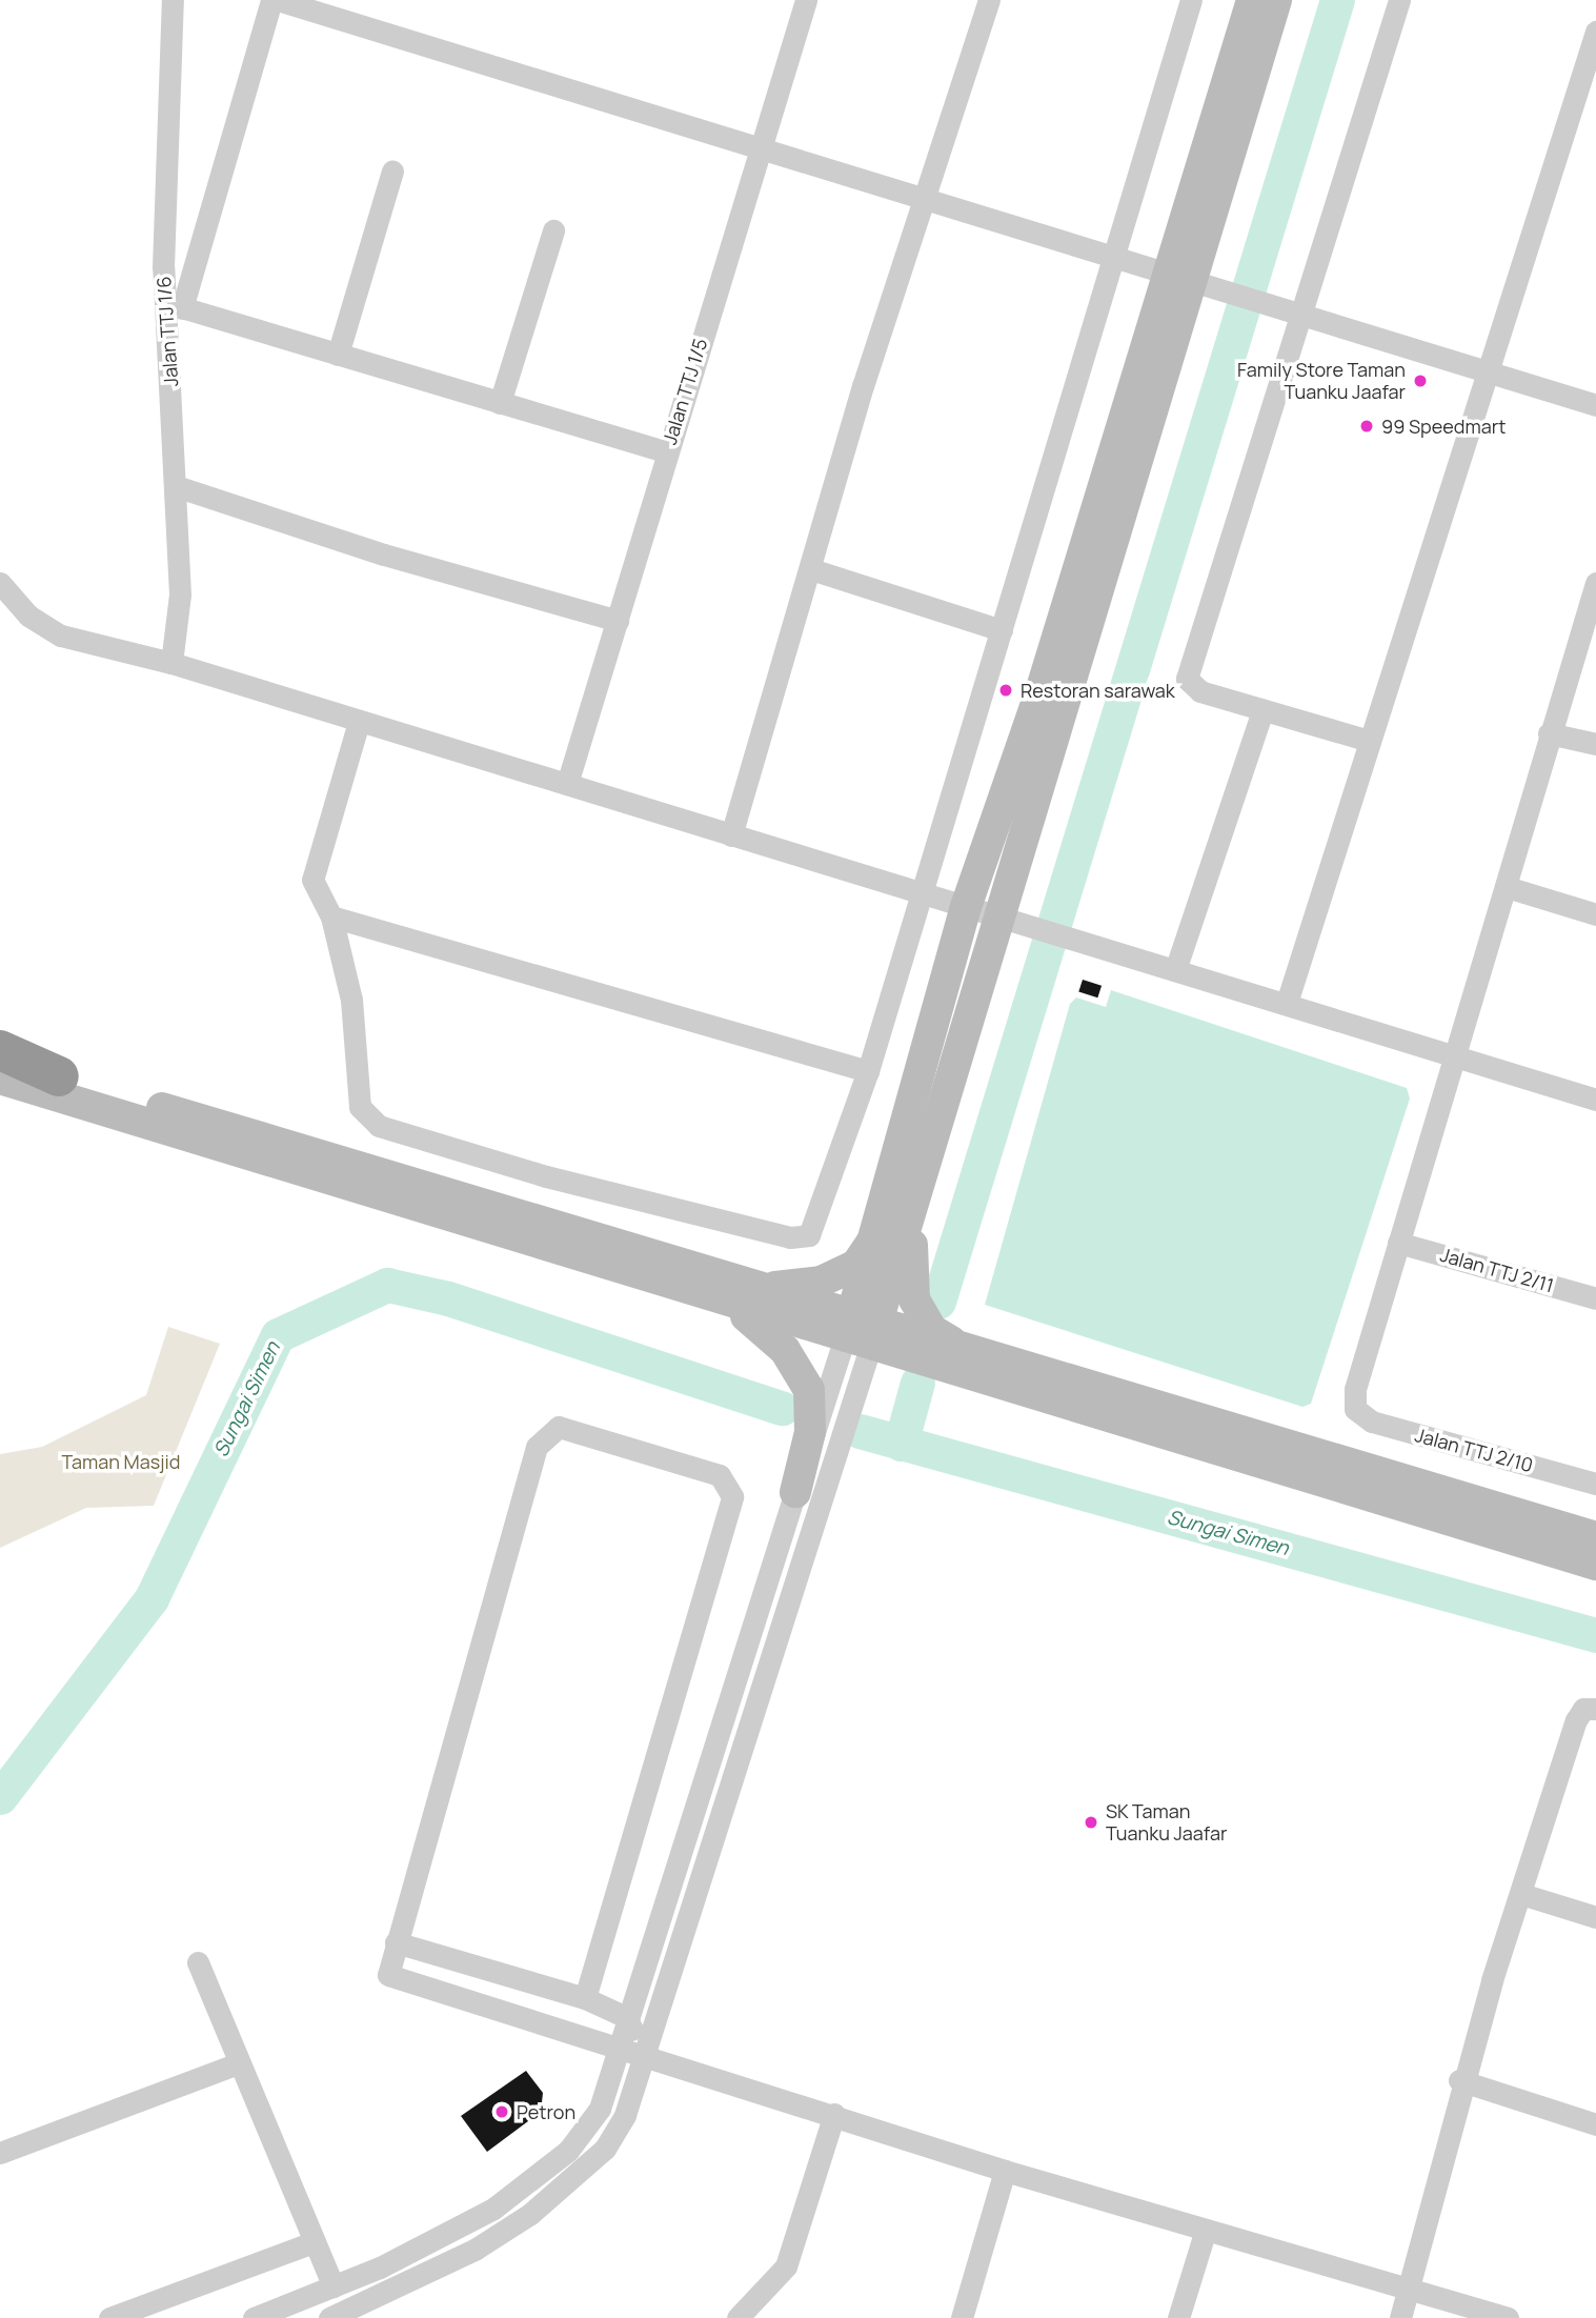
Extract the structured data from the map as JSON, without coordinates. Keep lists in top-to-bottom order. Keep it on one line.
{"streets":{"street":["Jalan TTJ 1/6","Jalan TTJ 1/5","Jalan TTJ 2/11","Jalan TTJ 2/10"]},"crossings":[["Jalan TTJ 2/11","Jalan TTJ 2/10"]],"water":["Sungai Simen"],"parks":["Taman Masjid"],"places":["Family Store Taman Tuanku Jaafar","99 Speedmart","Restoran sarawak","SK Taman Tuanku Jaafar","Petron"]}
